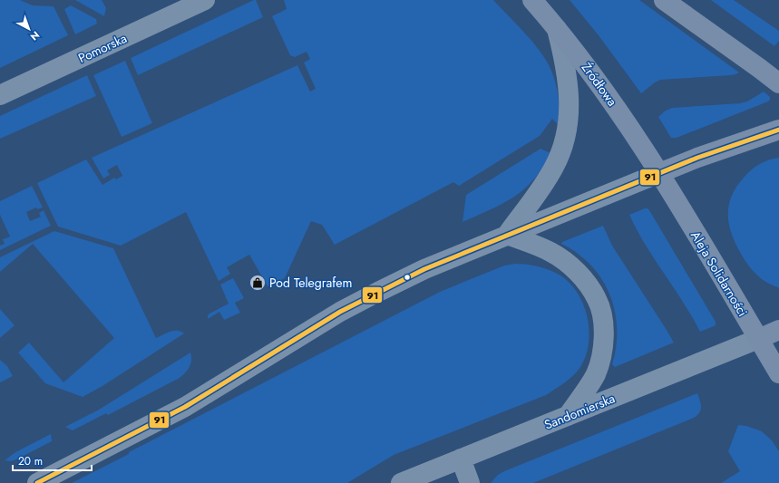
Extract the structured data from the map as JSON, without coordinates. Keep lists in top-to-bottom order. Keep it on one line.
{"streets":{"main road":["Źródłowa","Aleja Solidarności"],"street":["Pomorska","Sandomierska"]},"crossings":[["Źródłowa","Aleja Solidarności"],["Aleja Solidarności","Sandomierska"]],"places":{"shop":["Pod Telegrafem"]},"lines":["transit line 91"],"scale_bar":"20 m","north":"bottom right"}
